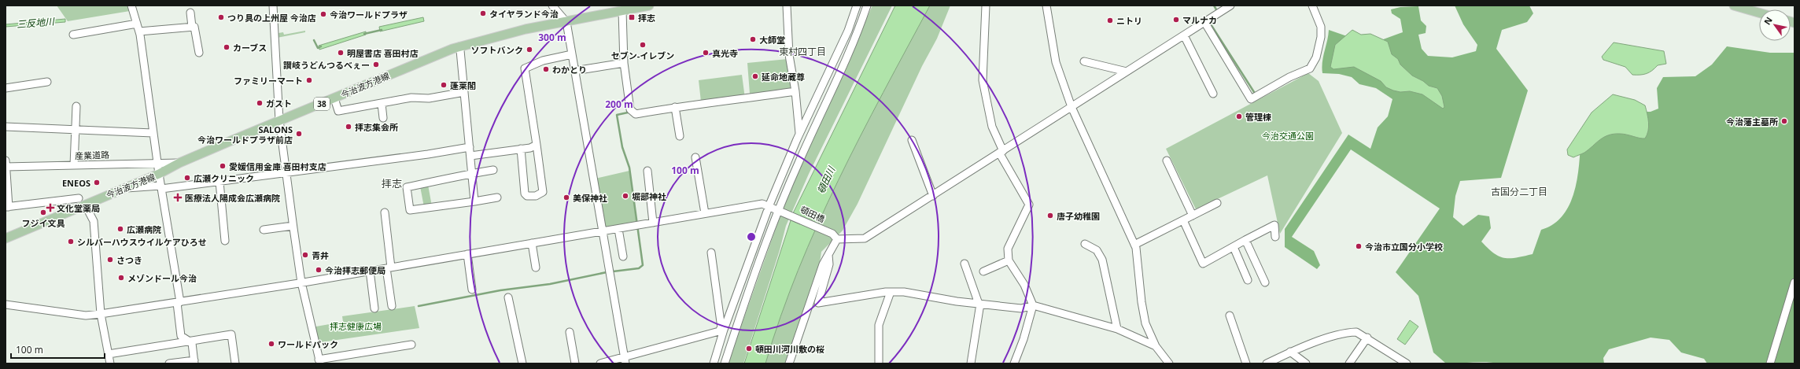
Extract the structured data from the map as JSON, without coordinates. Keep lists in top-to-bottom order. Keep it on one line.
{"streets":{"main road":["今治波方港線","38"],"street":["産業道路","頓田橋"]},"crossings":[["今治波方港線","産業道路"]],"districts":["東村四丁目","拝志","古国分二丁目"],"water":["三反地川","頓田川"],"parks":["今治交通公園","拝志健康広場"],"places":{"other":["タイヤランド今治","今治ワールドプラザ","つり具の上州屋 今治店","マルナカ","ニトリ","大師堂","セブン-イレブン","カーブス","ソフトバンク","明屋書店 喜田村店","真光寺","讃岐うどんつるべぇー","わかとり","延命地蔵尊","ファミリーマート","蓬莱閣","ガスト","管理棟","今治藩主墓所","拝志集会所","SALONS 今治ワールドプラザ前店","愛媛信用金庫 喜田村支店","広瀬クリニック","ENEOS","堀部神社","美保神社","フジイ文具","唐子幼稚園","広瀬病院","シルバーハウスウイルケアひろせ","今治市立国分小学校","青井","さつき","今治拝志郵便局","メゾンドール今治","ワールドパック","頓田川河川敷の桜"],"transit":["拝志"],"health":["医療法人陽成会広瀬病院","文化堂薬局"]},"scale_bar":"100 m","north":"top left","rings":["300 m","200 m","100 m"]}
